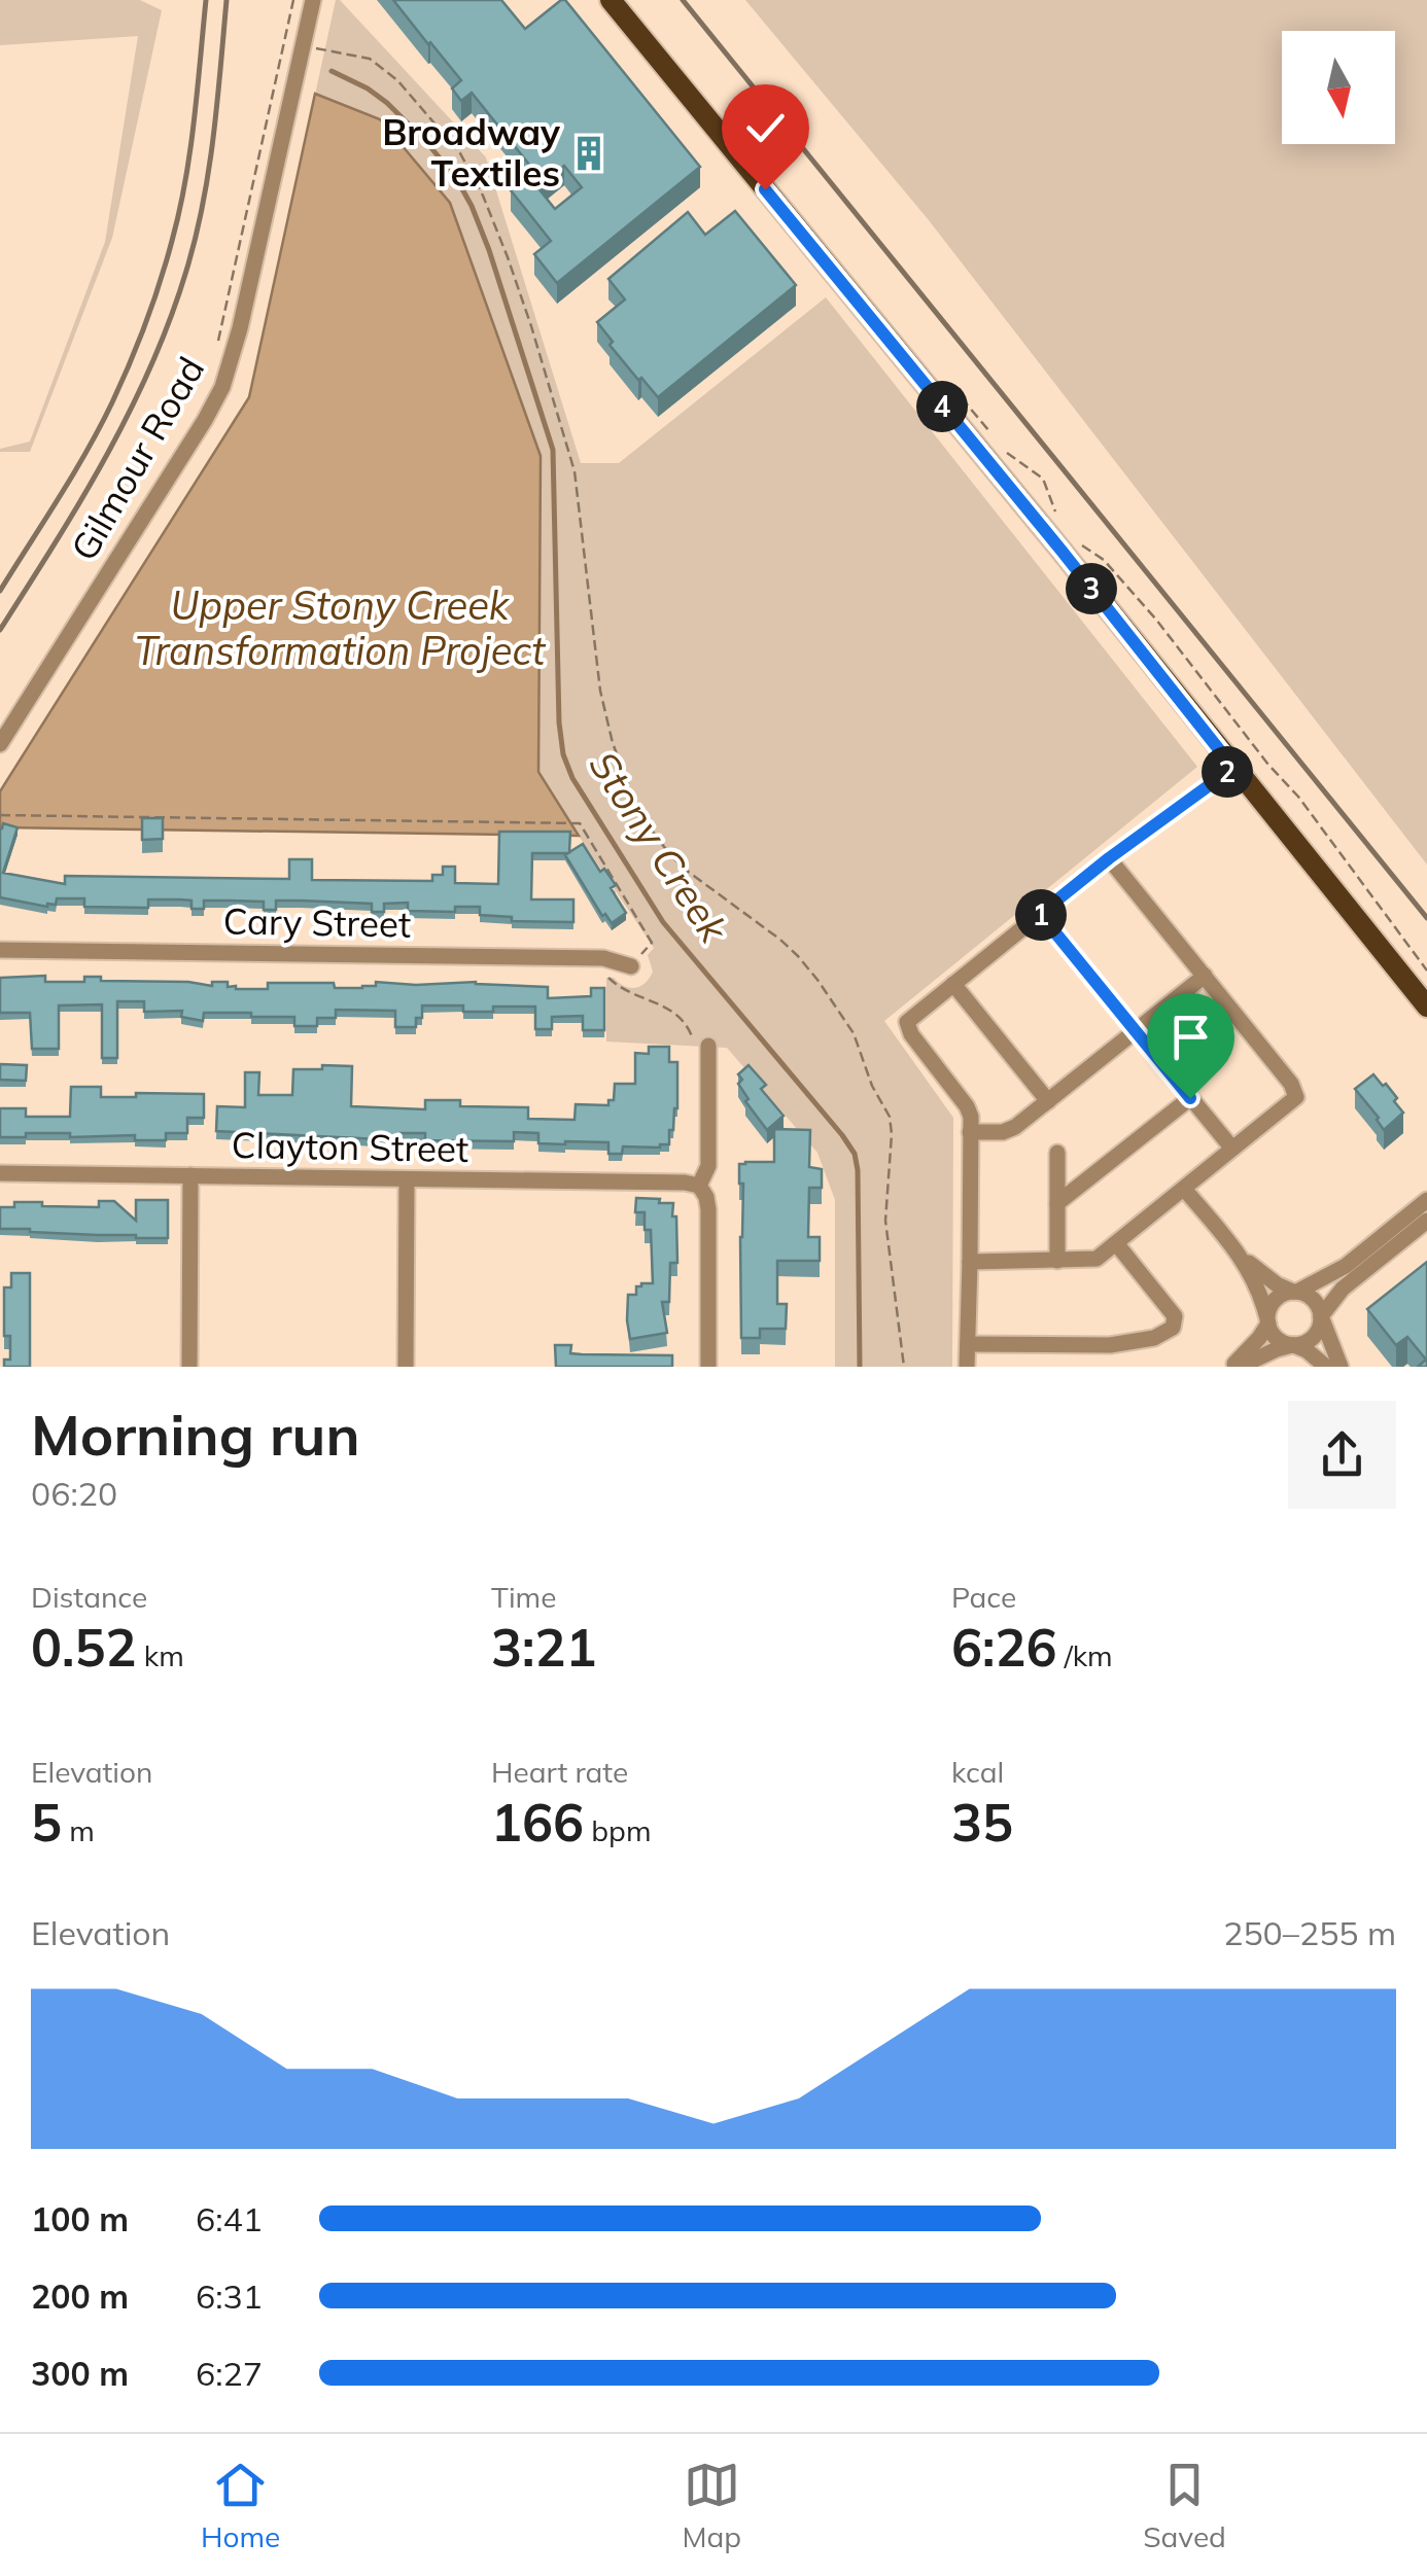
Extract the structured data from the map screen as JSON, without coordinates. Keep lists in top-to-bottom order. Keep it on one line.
{"streets":{"street":["Gilmour Road","Cary Street","Clayton Street"]},"water":["Upper Stony Creek Transformation Project","Stony Creek"],"places":{"building":["Broadway Textiles"]},"north":"bottom","page":{"pins":["4","3","2","1"],"heading":["Morning run","06:20"],"stats":[["Distance","0.52 km"],["Time","3:21"],["Pace","6:26 /km"],["Elevation","5 m"],["Heart rate","166 bpm"],["kcal","35"]],"chart":["Elevation","250–255 m"],"list":[{"name":"100 m","note":"6:41"},{"name":"200 m","note":"6:31"},{"name":"300 m","note":"6:27"}],"tabs":["Home","Map","Saved"]}}
